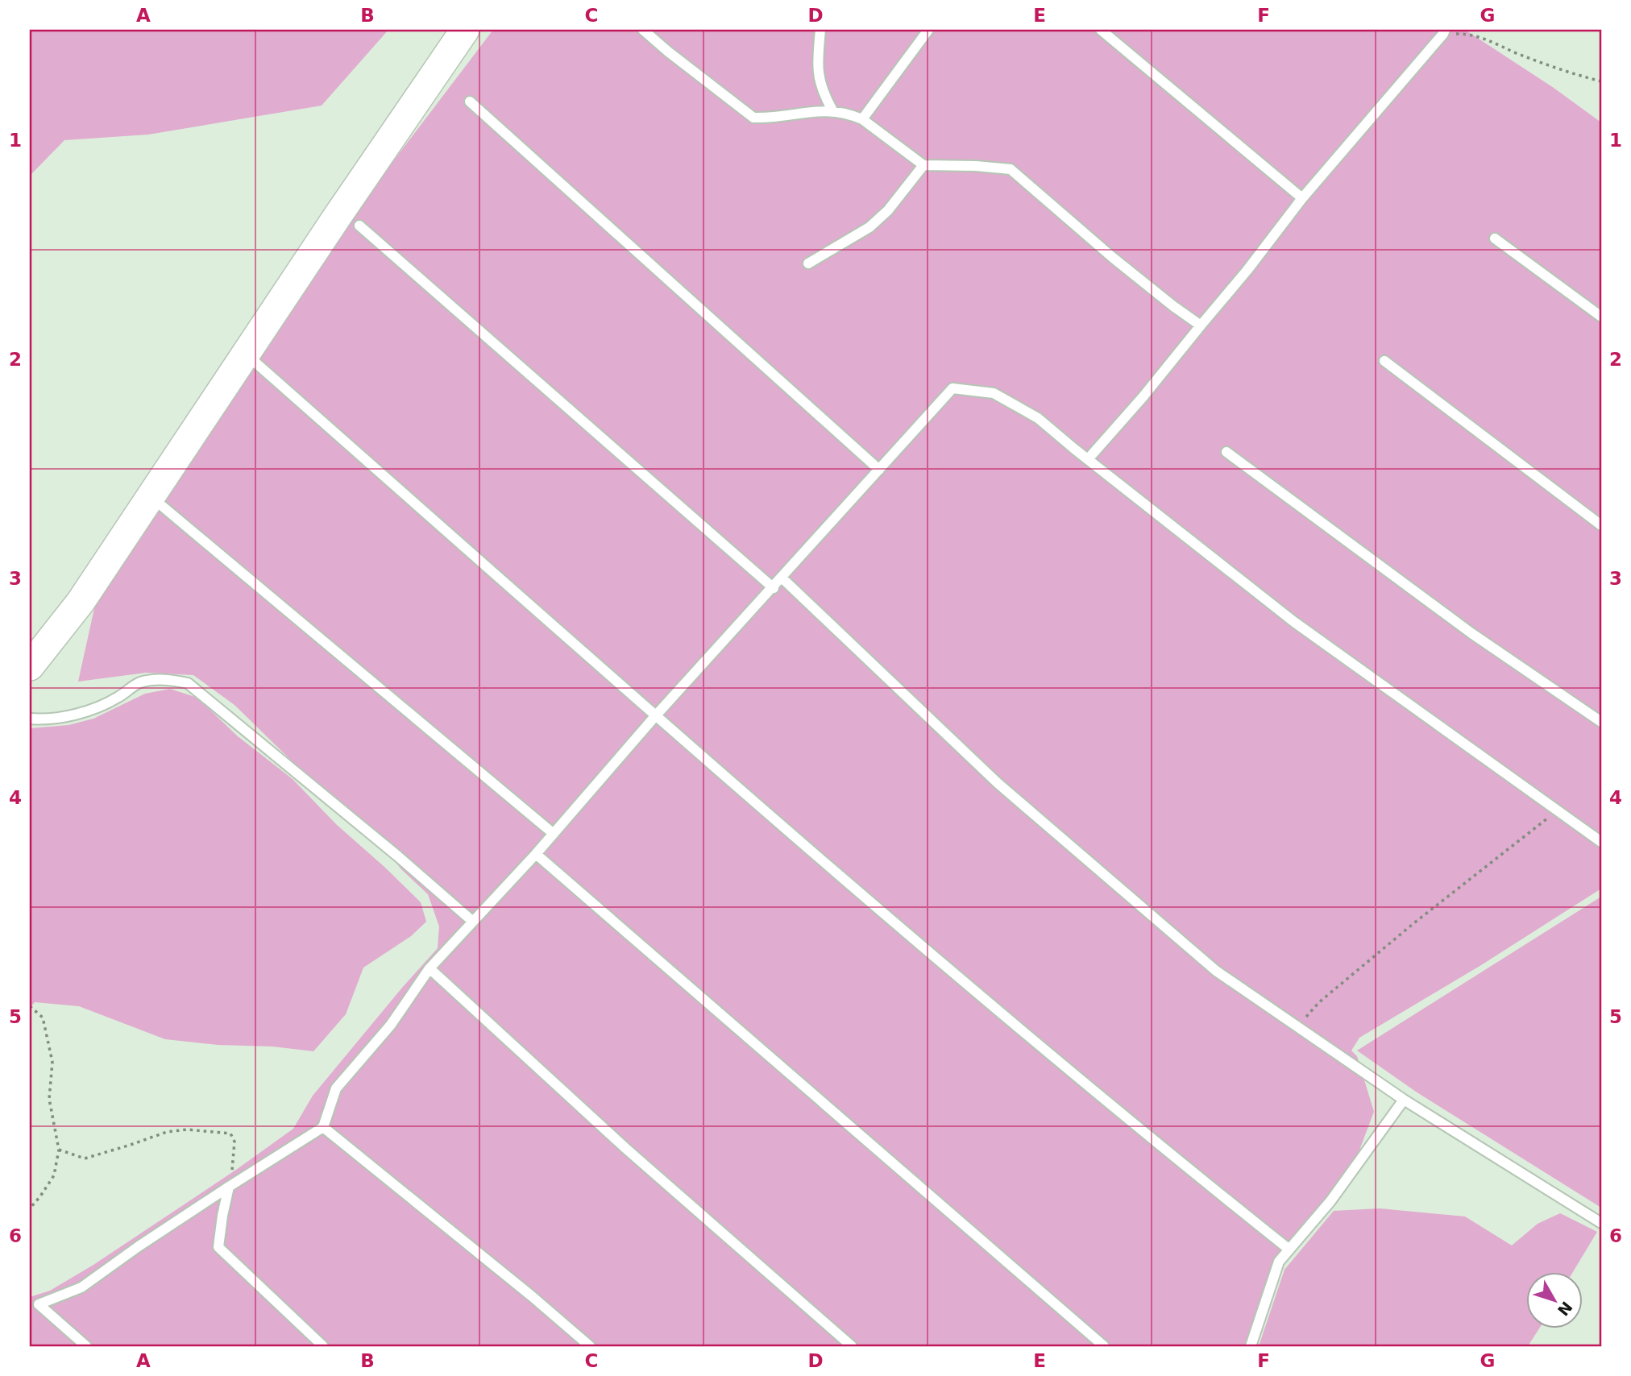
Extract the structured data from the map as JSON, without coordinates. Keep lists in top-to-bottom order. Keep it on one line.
{"north":"bottom right","grid":{"columns":["A","B","C","D","E","F","G"],"rows":["1","2","3","4","5","6"]}}
